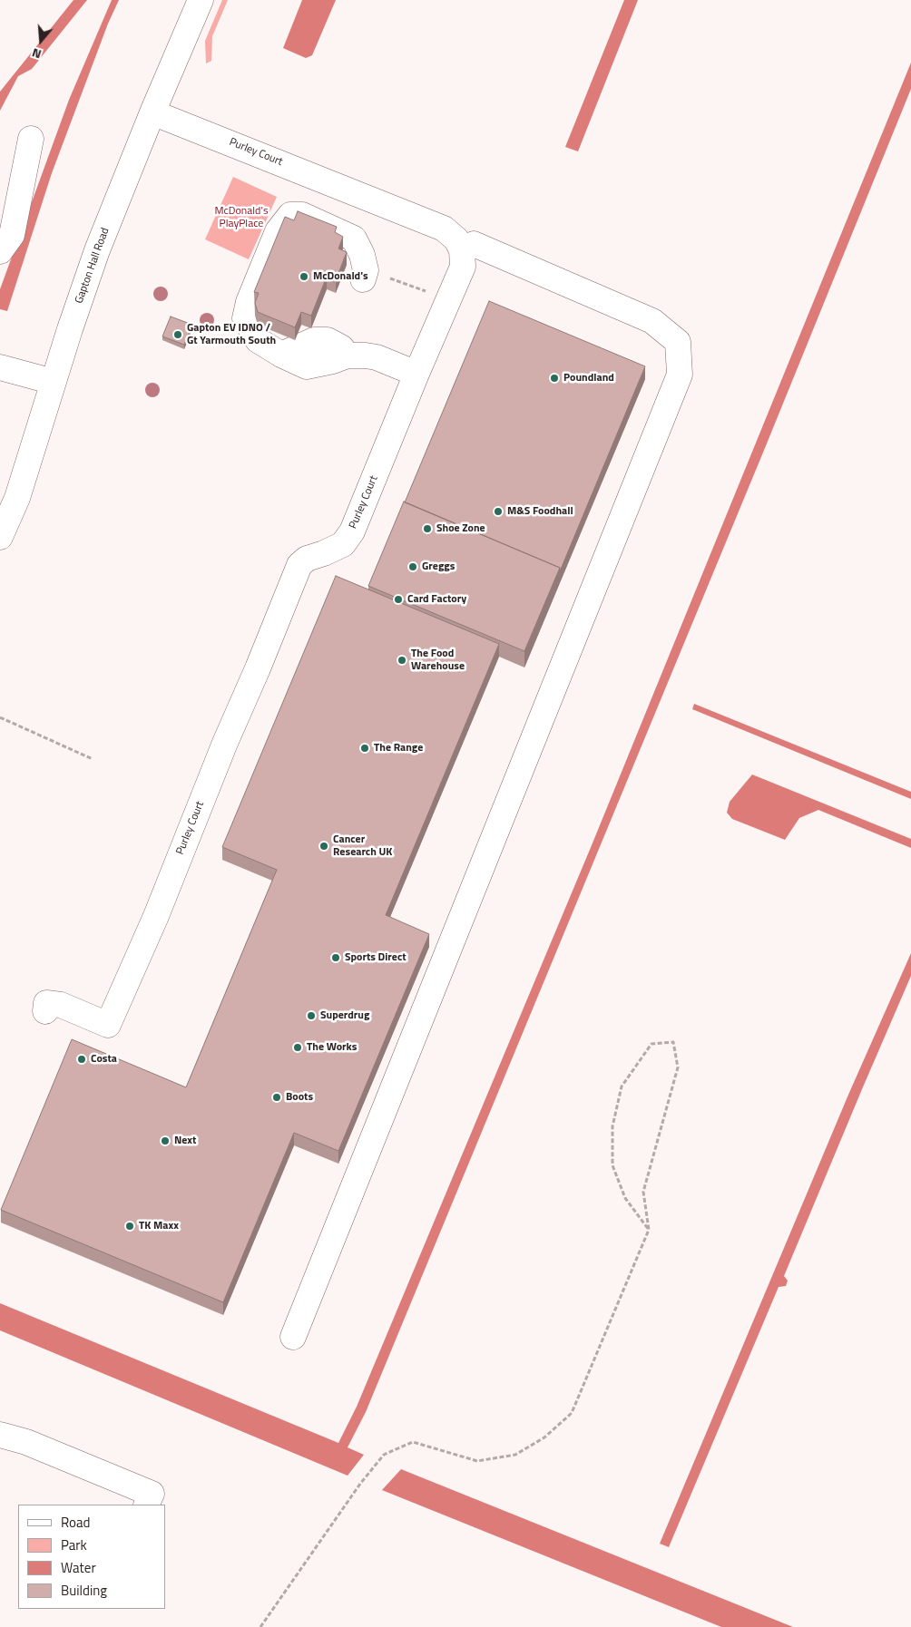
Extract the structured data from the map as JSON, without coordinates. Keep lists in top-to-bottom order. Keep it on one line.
{"streets":{"street":["Purley Court","Gapton Hall Road"]},"crossings":[["Purley Court","Gapton Hall Road"]],"parks":["McDonald's PlayPlace"],"places":["McDonald's","Gapton EV IDNO / Gt Yarmouth South","Poundland","M&S Foodhall","Shoe Zone","Greggs","Card Factory","The Food Warehouse","The Range","Cancer Research UK","Sports Direct","Superdrug","The Works","Costa","Boots","Next","TK Maxx"],"legend":["Road","Park","Water","Building"],"north":"bottom"}
